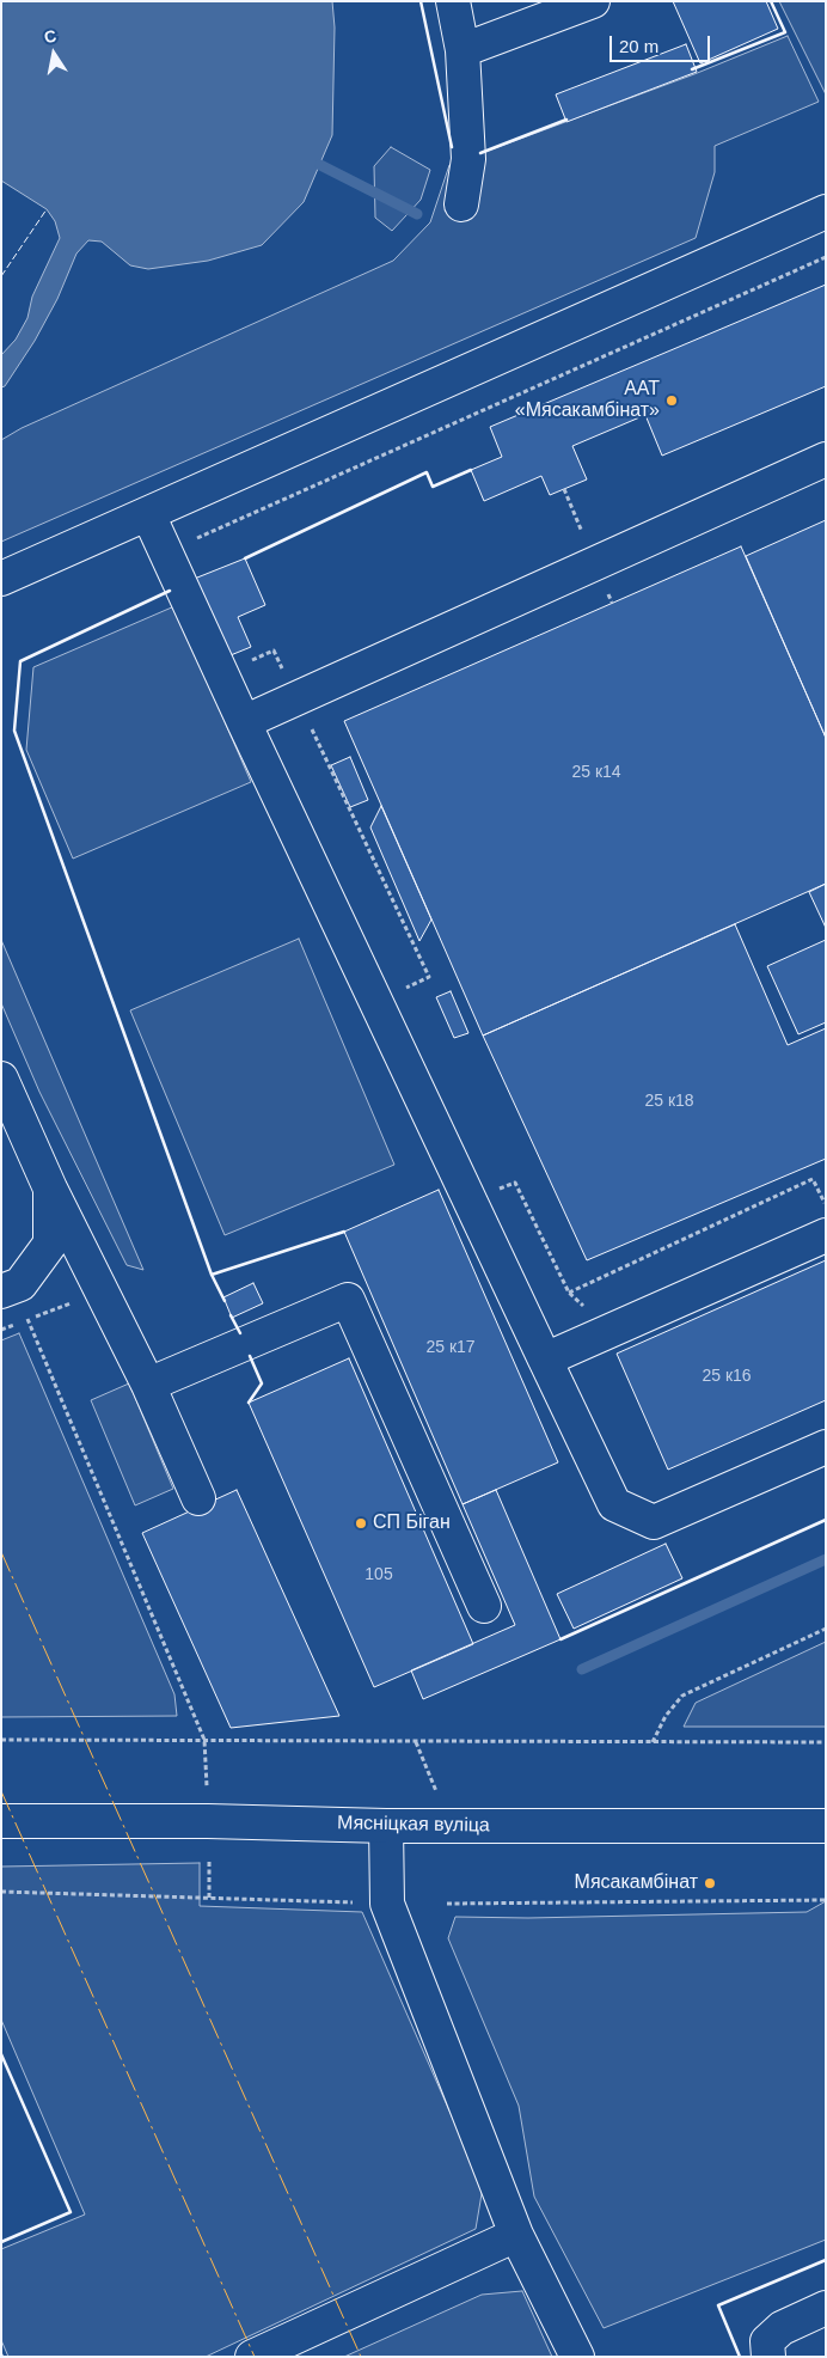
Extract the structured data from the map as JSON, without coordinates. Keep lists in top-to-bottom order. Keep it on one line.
{"streets":{"main road":["Мясніцкая вуліца"]},"places":["ААТ «Мясакамбінат»","СП Біган","Мясакамбінат"],"house_numbers":["25 к14","25 к18","25 к17","25 к16","105"],"scale_bar":"20 m","north":"top"}
